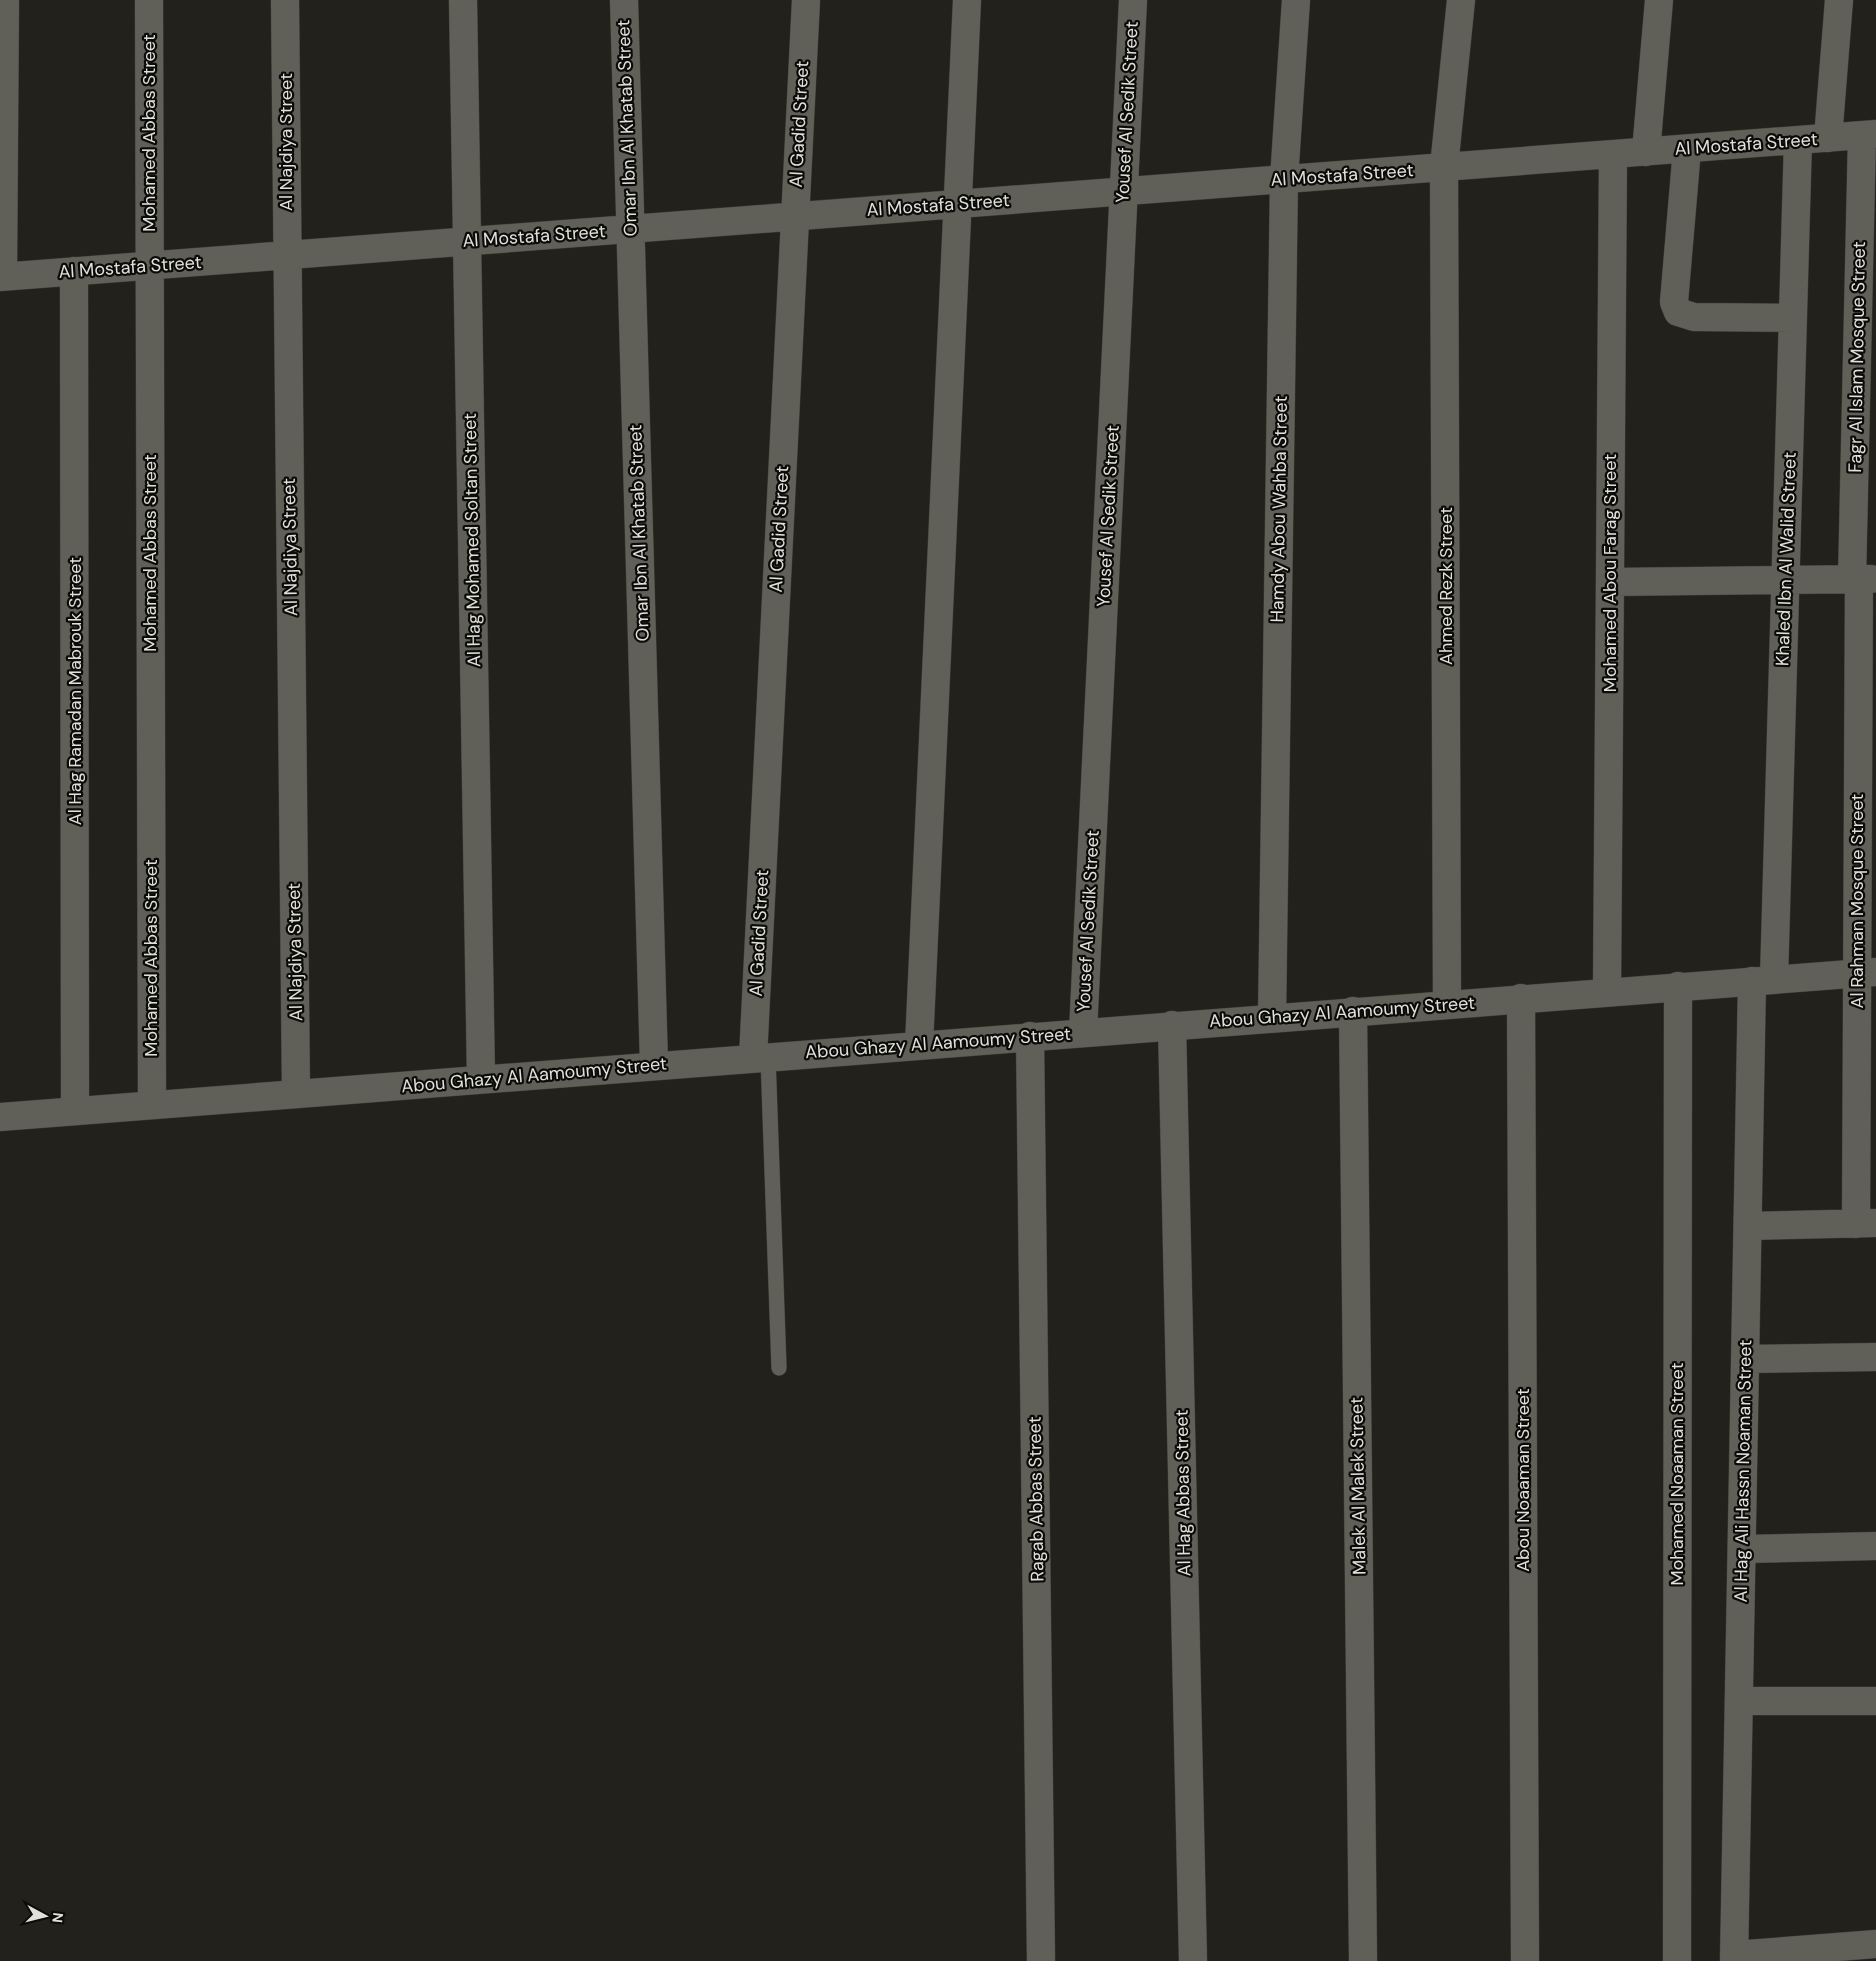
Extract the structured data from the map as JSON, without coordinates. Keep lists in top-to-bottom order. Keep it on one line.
{"streets":{"street":["Yousef Al Sedik Street","Al Gadid Street","Omar Ibn Al Khatab Street","Mohamed Abbas Street","Al Najdiya Street","Al Mostafa Street","Fagr Al Islam Mosque Street","Hamdy Abou Wahba Street","Al Hag Mohamed Soltan Street","Khaled Ibn Al Walid Street","Mohamed Abou Farag Street","Ahmed Rezk Street","Al Hag Ramadan Mabrouk Street","Al Rahman Mosque Street","Abou Ghazy Al Aamoumy Street","Al Hag Ali Hassn Noaman Street","Mohamed Noaaman Street","Abou Noaaman Street","Malek Al Malek Street","Al Hag Abbas Street","Ragab Abbas Street"]},"crossings":[["Yousef Al Sedik Street","Al Mostafa Street"],["Yousef Al Sedik Street","Abou Ghazy Al Aamoumy Street"],["Al Gadid Street","Al Mostafa Street"],["Al Gadid Street","Abou Ghazy Al Aamoumy Street"],["Omar Ibn Al Khatab Street","Al Mostafa Street"],["Omar Ibn Al Khatab Street","Abou Ghazy Al Aamoumy Street"],["Mohamed Abbas Street","Al Mostafa Street"],["Mohamed Abbas Street","Abou Ghazy Al Aamoumy Street"],["Al Najdiya Street","Al Mostafa Street"],["Al Najdiya Street","Abou Ghazy Al Aamoumy Street"],["Al Mostafa Street","Fagr Al Islam Mosque Street"],["Al Mostafa Street","Hamdy Abou Wahba Street"],["Al Mostafa Street","Al Hag Mohamed Soltan Street"],["Al Mostafa Street","Khaled Ibn Al Walid Street"],["Al Mostafa Street","Mohamed Abou Farag Street"],["Al Mostafa Street","Ahmed Rezk Street"],["Al Mostafa Street","Al Hag Ramadan Mabrouk Street"],["Fagr Al Islam Mosque Street","Al Rahman Mosque Street"],["Hamdy Abou Wahba Street","Abou Ghazy Al Aamoumy Street"],["Al Hag Mohamed Soltan Street","Abou Ghazy Al Aamoumy Street"],["Khaled Ibn Al Walid Street","Abou Ghazy Al Aamoumy Street"],["Khaled Ibn Al Walid Street","Al Hag Ali Hassn Noaman Street"],["Mohamed Abou Farag Street","Abou Ghazy Al Aamoumy Street"],["Ahmed Rezk Street","Abou Ghazy Al Aamoumy Street"],["Al Hag Ramadan Mabrouk Street","Abou Ghazy Al Aamoumy Street"],["Al Rahman Mosque Street","Abou Ghazy Al Aamoumy Street"],["Abou Ghazy Al Aamoumy Street","Al Hag Ali Hassn Noaman Street"],["Abou Ghazy Al Aamoumy Street","Mohamed Noaaman Street"],["Abou Ghazy Al Aamoumy Street","Abou Noaaman Street"],["Abou Ghazy Al Aamoumy Street","Malek Al Malek Street"],["Abou Ghazy Al Aamoumy Street","Al Hag Abbas Street"],["Abou Ghazy Al Aamoumy Street","Ragab Abbas Street"]],"north":"right"}
